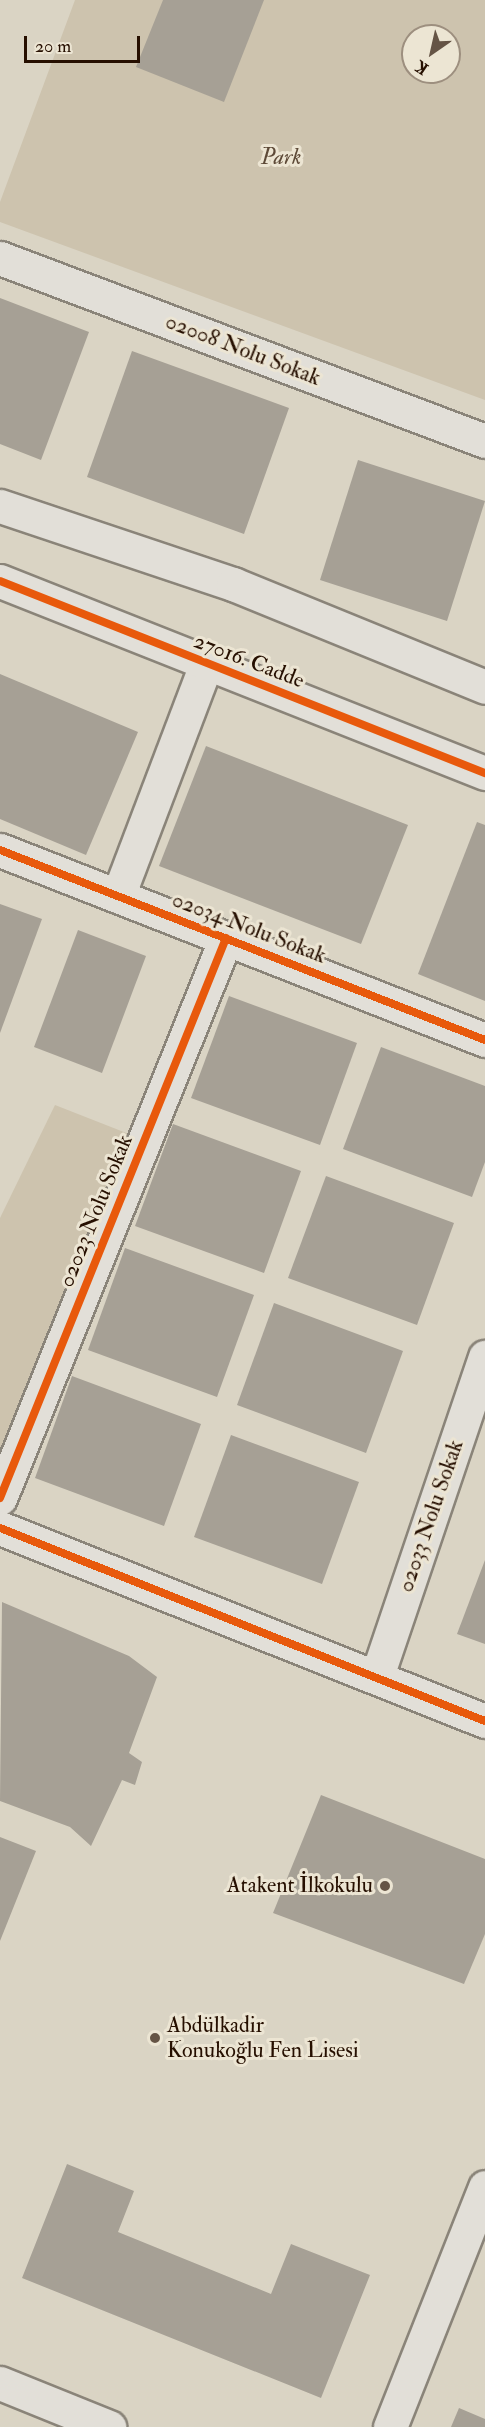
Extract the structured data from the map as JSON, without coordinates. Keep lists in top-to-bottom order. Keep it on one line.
{"streets":{"street":["02008 Nolu Sokak","27016. Cadde","02034 Nolu Sokak","02023 Nolu Sokak","02033 Nolu Sokak"]},"crossings":[["02034 Nolu Sokak","02023 Nolu Sokak"]],"parks":["Park"],"places":["Atakent İlkokulu","Abdülkadir Konukoğlu Fen Lisesi"],"scale_bar":"20 m","north":"bottom left"}
